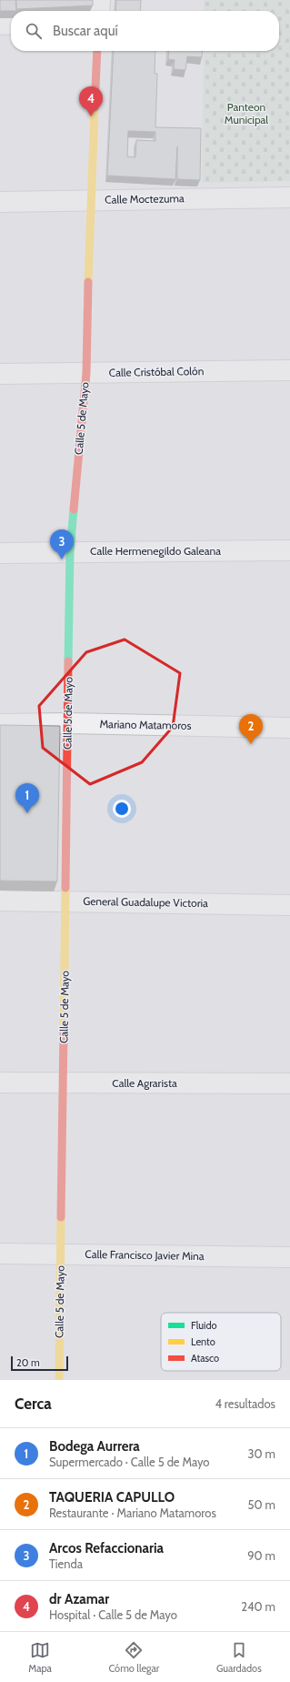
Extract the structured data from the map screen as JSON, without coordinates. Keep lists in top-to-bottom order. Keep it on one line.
{"streets":{"street":["Calle Moctezuma","Calle Cristóbal Colón","Calle 5 de Mayo","Calle Hermenegildo Galeana","Mariano Matamoros","General Guadalupe Victoria","Calle Agrarista","Calle Francisco Javier Mina"]},"crossings":[["Calle Moctezuma","Calle 5 de Mayo"],["Calle Cristóbal Colón","Calle 5 de Mayo"],["Calle 5 de Mayo","Calle Hermenegildo Galeana"],["Calle 5 de Mayo","Mariano Matamoros"],["Calle 5 de Mayo","General Guadalupe Victoria"],["Calle 5 de Mayo","Calle Agrarista"],["Calle 5 de Mayo","Calle Francisco Javier Mina"]],"parks":["Panteon Municipal"],"legend":["Fluido","Lento","Atasco"],"scale_bar":"20 m","page":{"search":"Buscar aquí","pins":["4","3","2","1"],"scale":"20 m","heading":["Cerca","4 resultados"],"list":[{"mark":"1","name":"Bodega Aurrera","note":"Supermercado · Calle 5 de Mayo","value":"30 m"},{"mark":"2","name":"TAQUERIA CAPULLO","note":"Restaurante · Mariano Matamoros","value":"50 m"},{"mark":"3","name":"Arcos Refaccionaria","note":"Tienda","value":"90 m"},{"mark":"4","name":"dr Azamar","note":"Hospital · Calle 5 de Mayo","value":"240 m"}],"nav":["Mapa","Cómo llegar","Guardados"]}}
